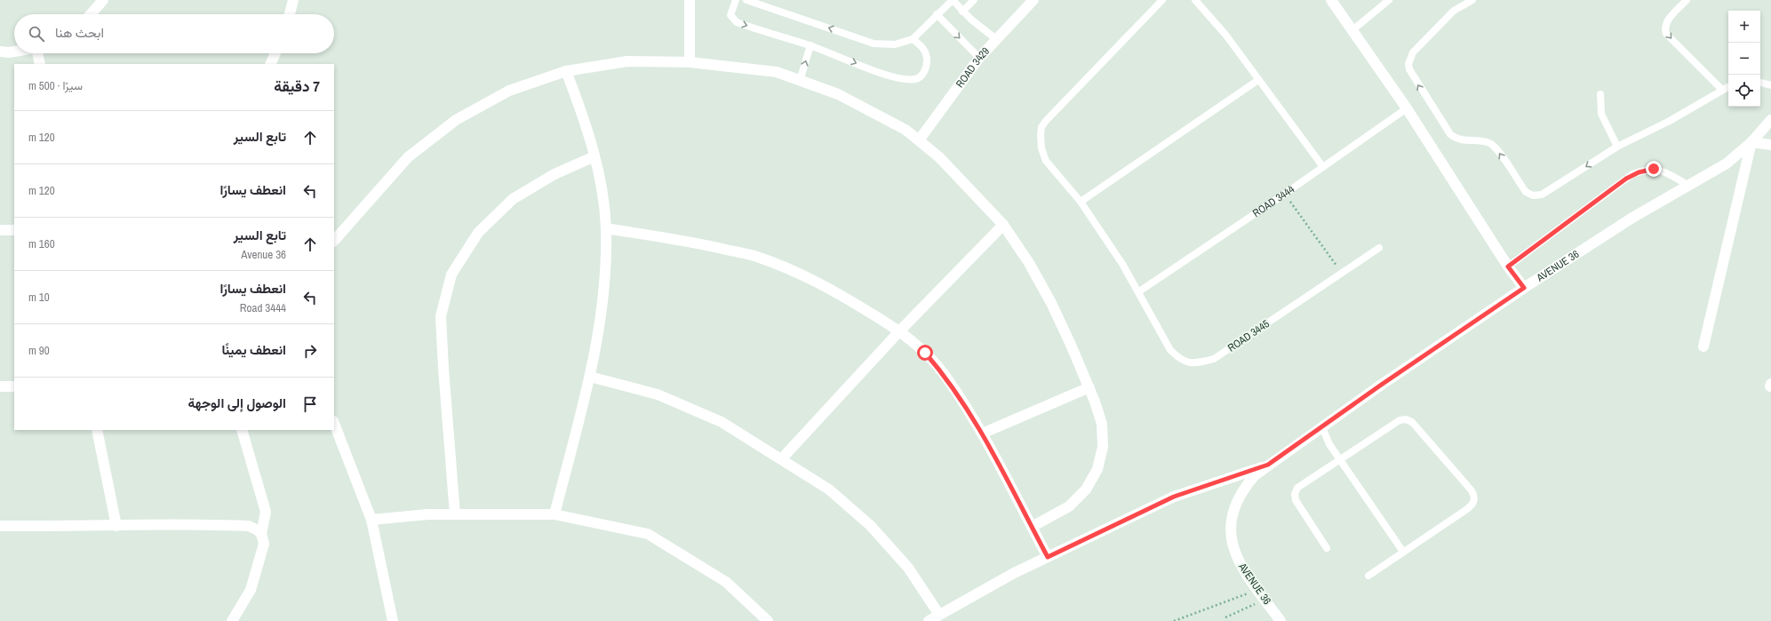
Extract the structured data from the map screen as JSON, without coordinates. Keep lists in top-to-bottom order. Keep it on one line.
{"streets":{"street":["ROAD 3429","AVENUE 36"],"lane":["ROAD 3444","ROAD 3445"]},"crossings":[["ROAD 3444","ROAD 3445"]],"page":{"map_buttons":["+","−"],"search":"ابحث هنا","heading":["7 دقيقة","سيرًا · 500 m"],"list":[["تابع السير","120 m"],["انعطف يسارًا","120 m"],["تابع السير","Avenue 36","160 m"],["انعطف يسارًا","Road 3444","10 m"],["انعطف يمينًا","90 m"],"الوصول إلى الوجهة"]}}
